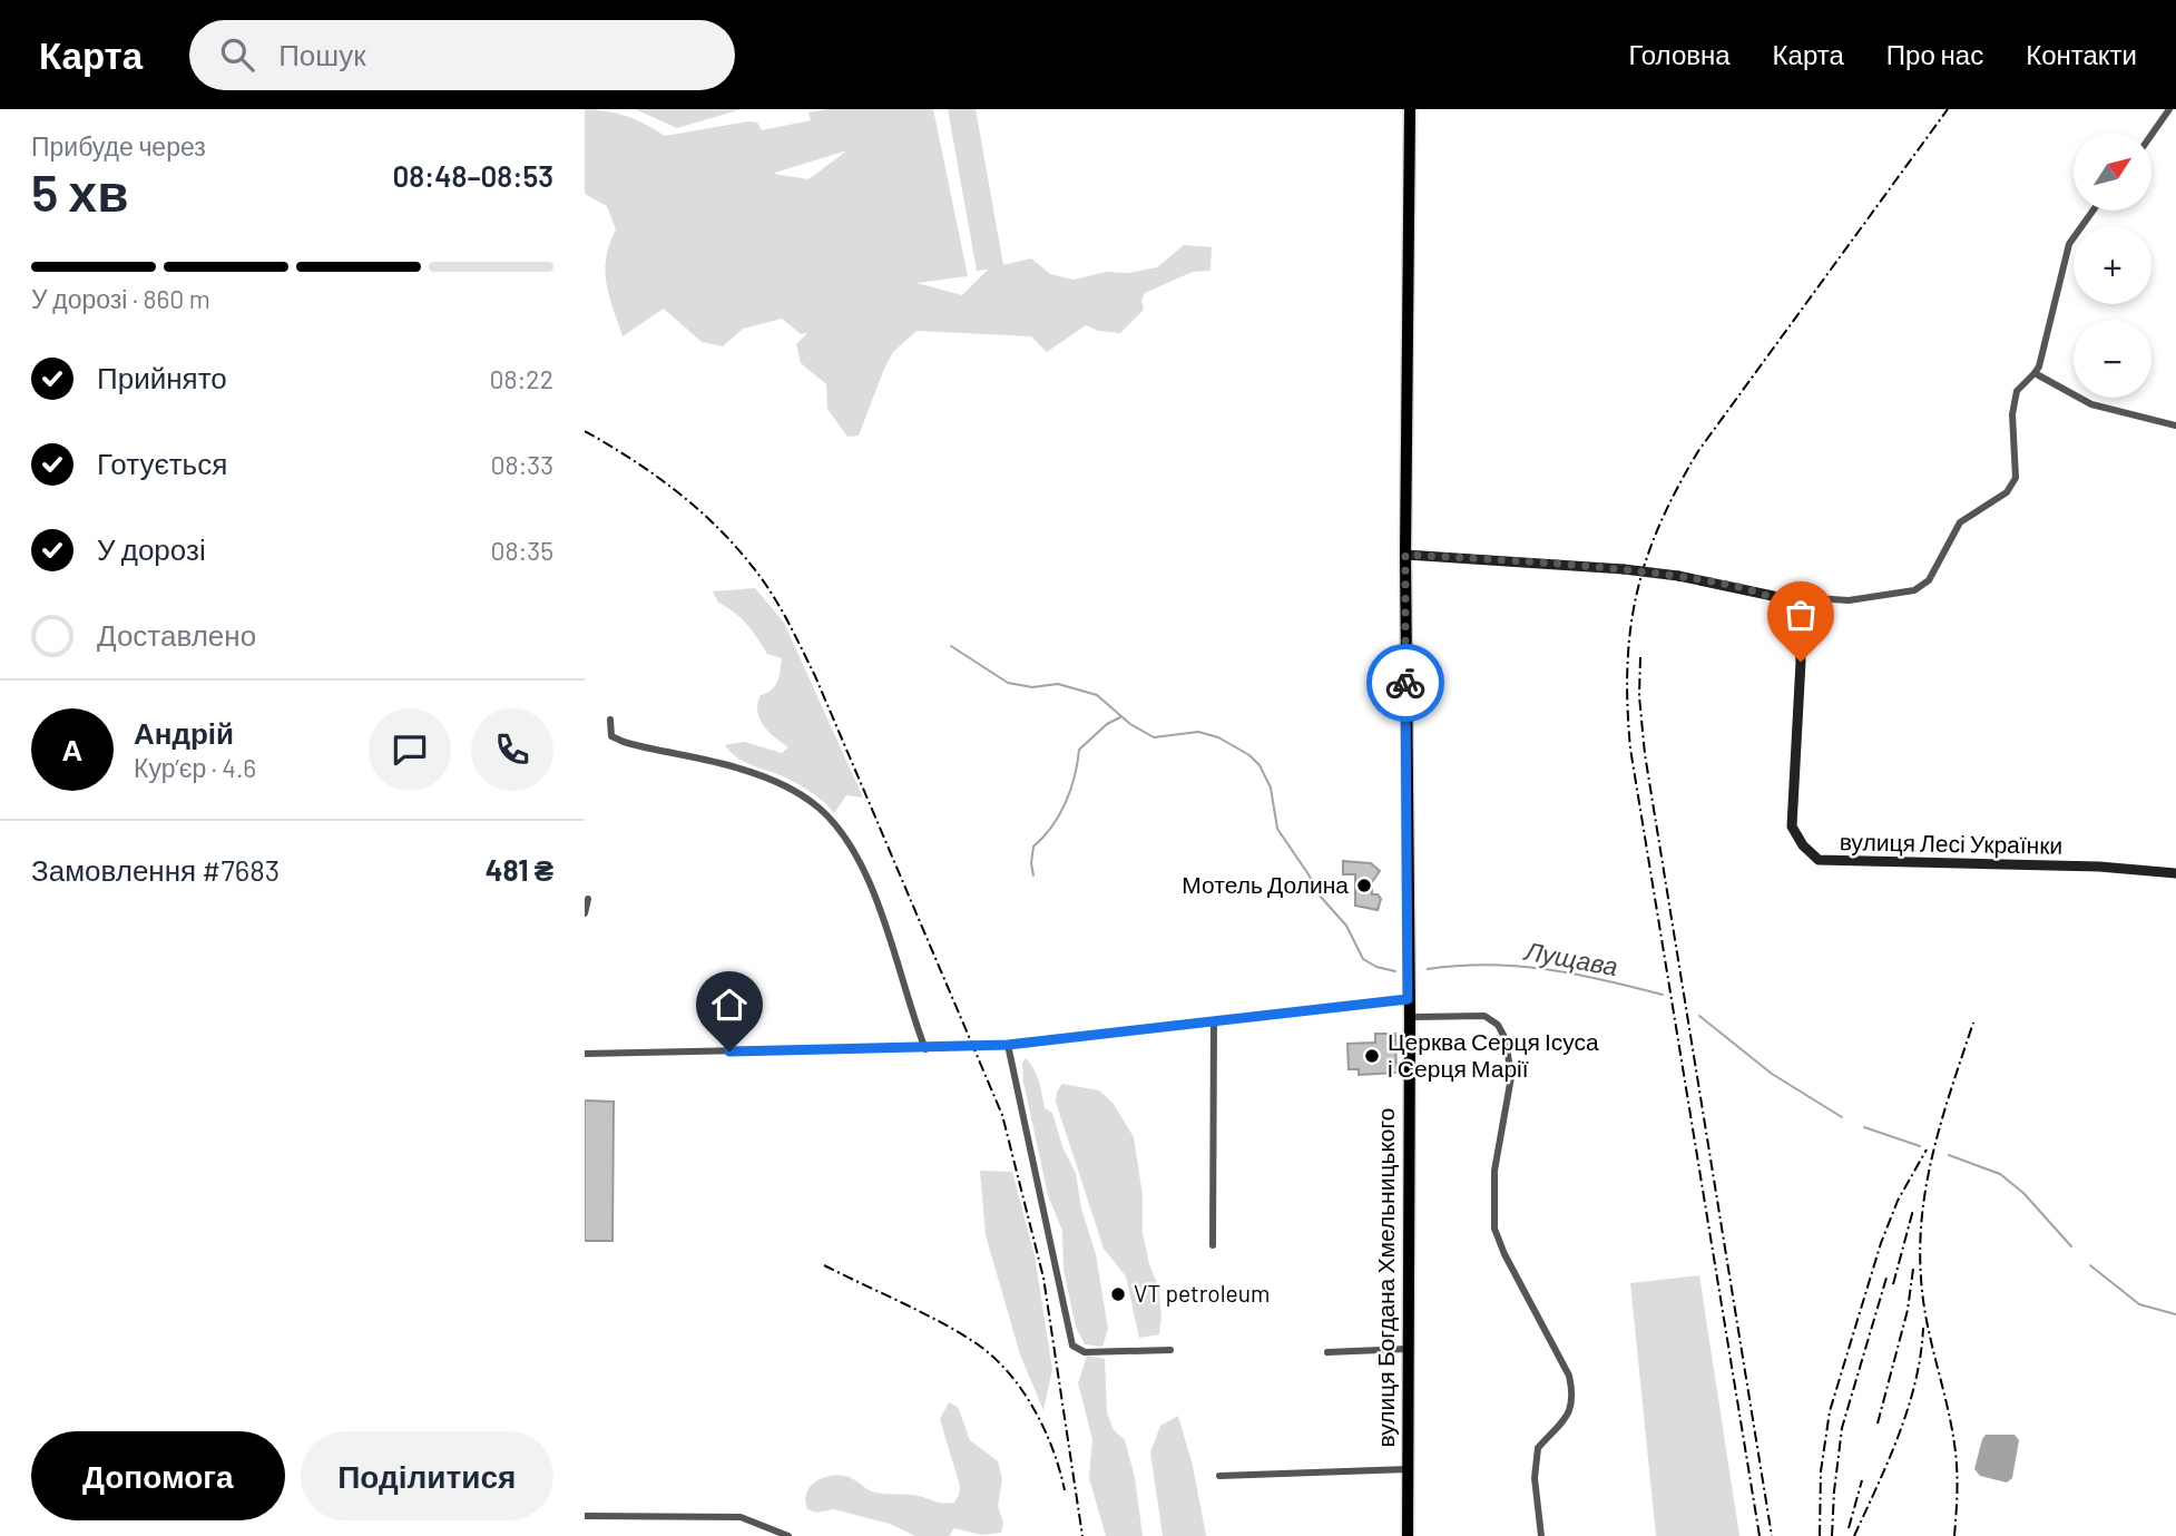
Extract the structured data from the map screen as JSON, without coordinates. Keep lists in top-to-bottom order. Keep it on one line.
{"streets":{"main road":["вулиця Богдана Хмельницького"],"street":["вулиця Лесі Українки"]},"water":["Лущава"],"places":["Мотель Долина","Церква Серця Ісуса і Серця Марії","VT petroleum"],"north":"top right","page":{"header":"Карта","search":"Пошук","nav":["Головна","Карта","Про нас","Контакти"],"heading":["5 хв","Прибуде через","08:48–08:53"],"panel":["Андрій","Кур’єр · 4.6","Замовлення #7683","481 ₴"],"map_buttons":["+","−"],"bar":"У дорозі · 860 m","list":[["Прийнято","08:22"],["Готується","08:33"],["У дорозі","08:35"],"Доставлено"],"round":"А","buttons":["Допомога","Поділитися"]}}
